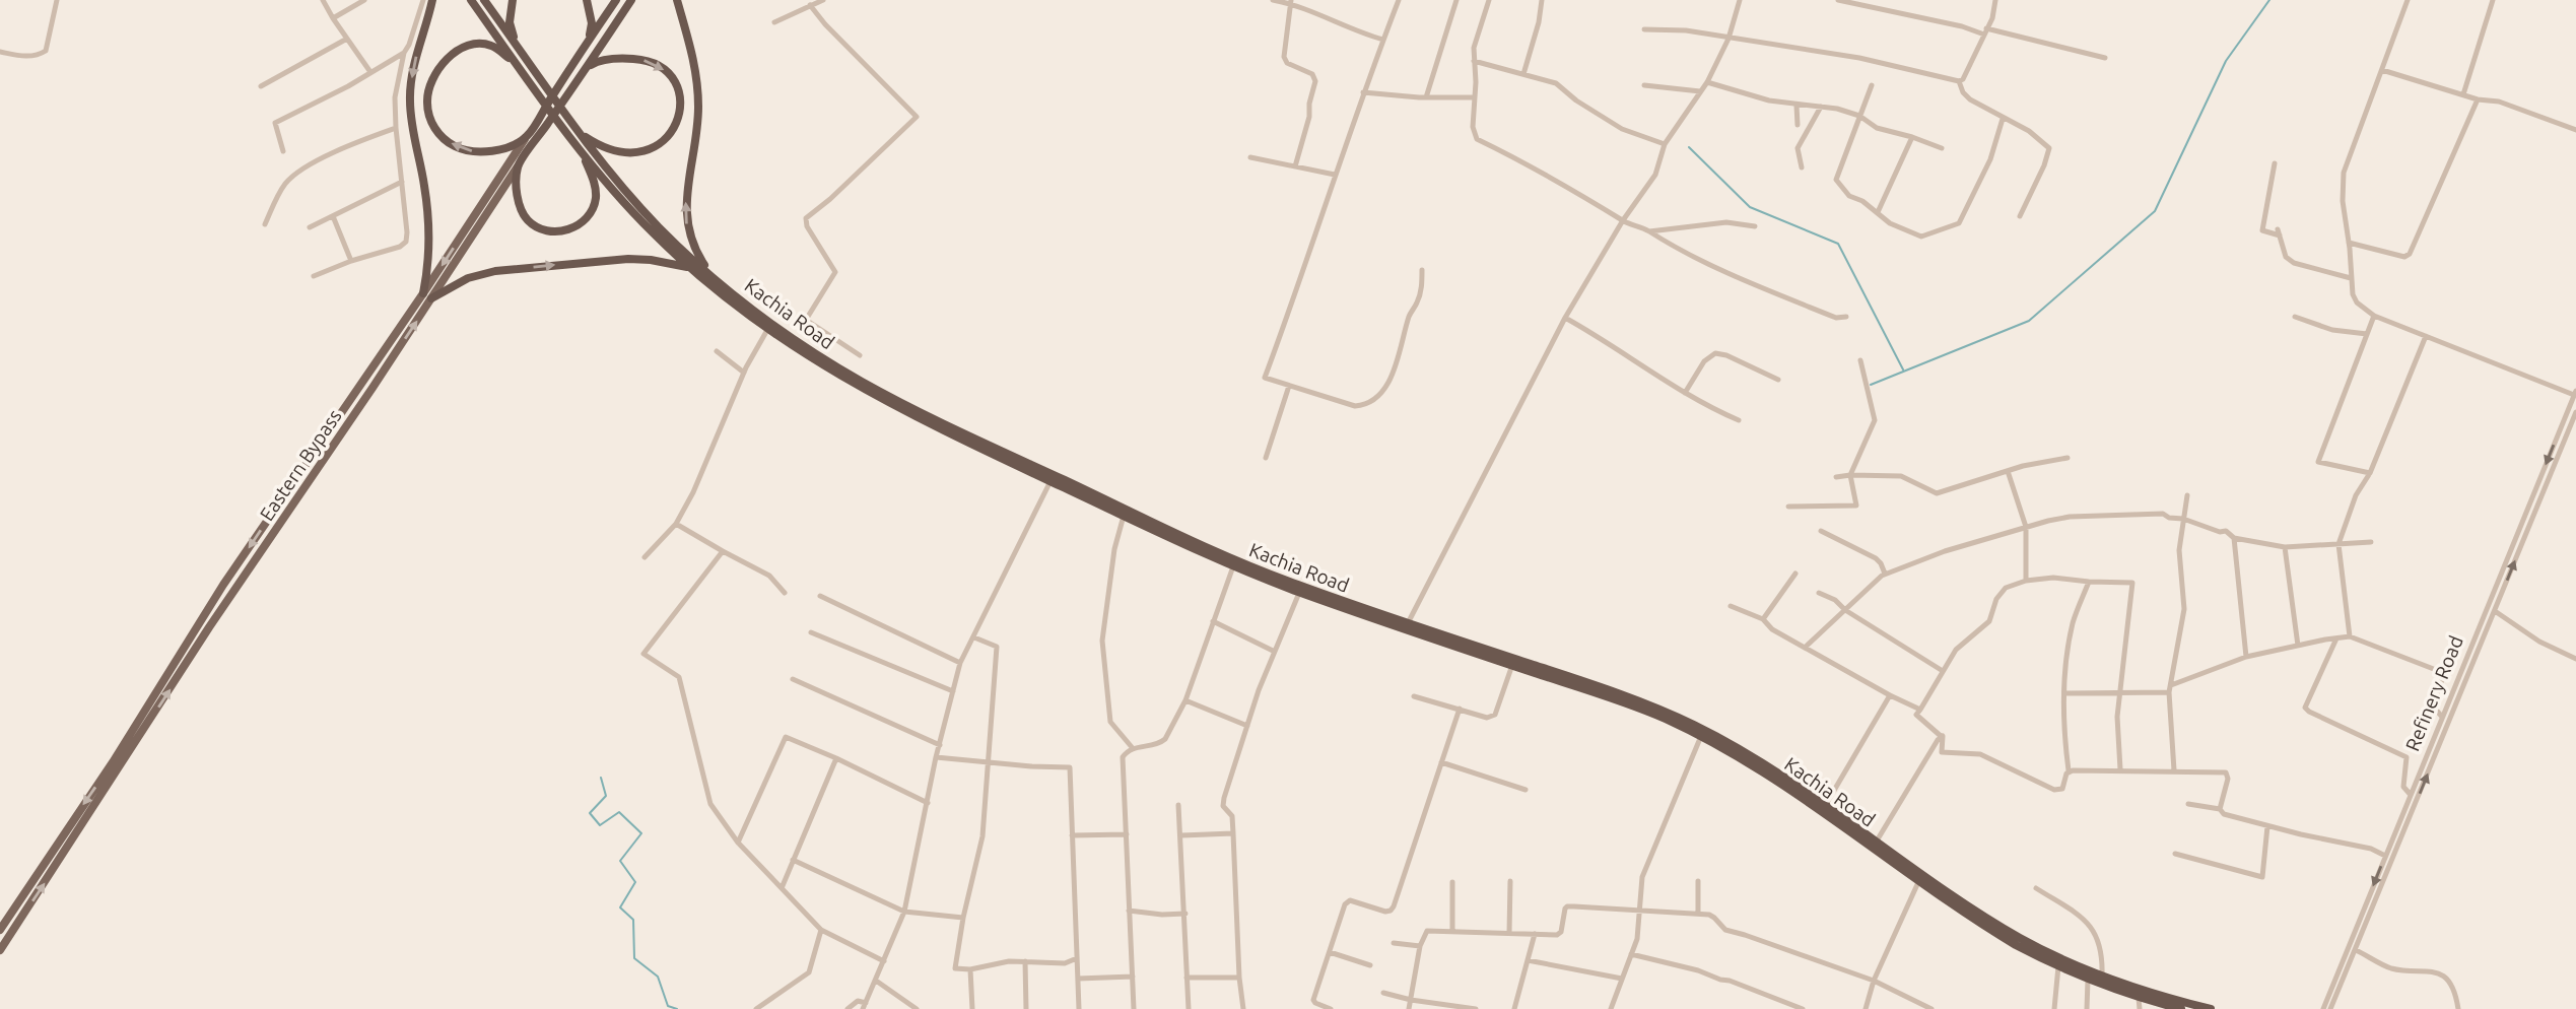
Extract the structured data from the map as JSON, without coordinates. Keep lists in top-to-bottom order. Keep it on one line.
{"streets":{"highway":["Kachia Road","Eastern Bypass"],"street":["Refinery Road"]}}
